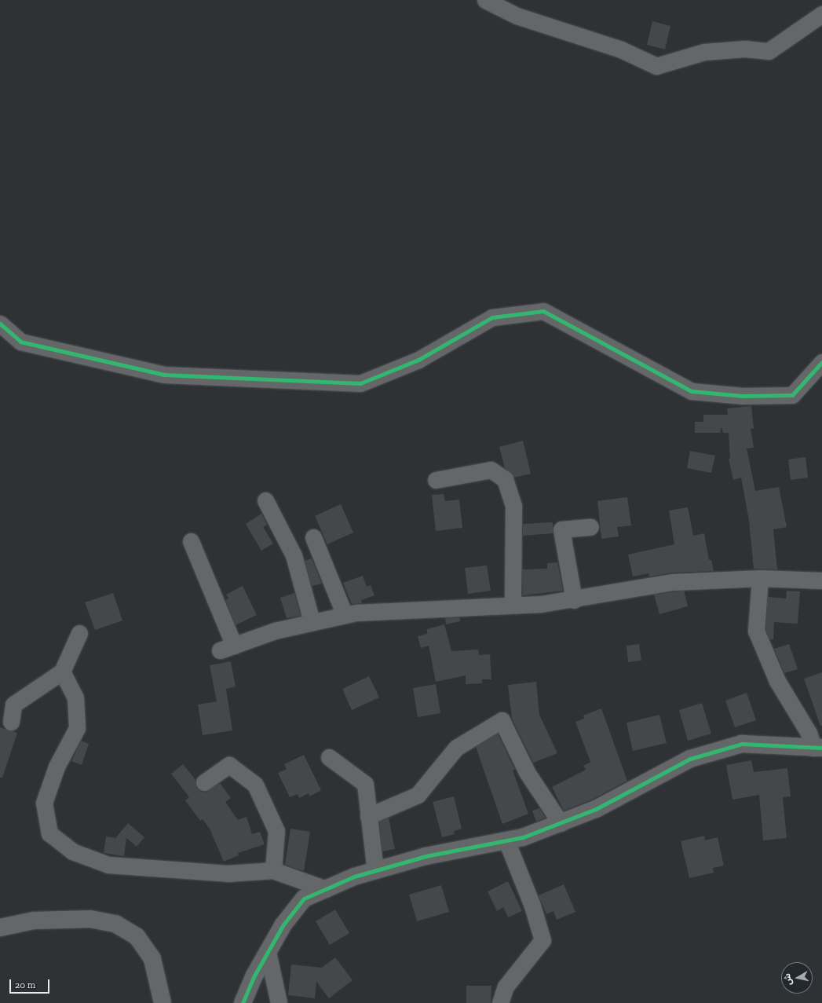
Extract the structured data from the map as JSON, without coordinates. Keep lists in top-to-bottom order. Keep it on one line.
{"scale_bar":"20 m","north":"left"}
